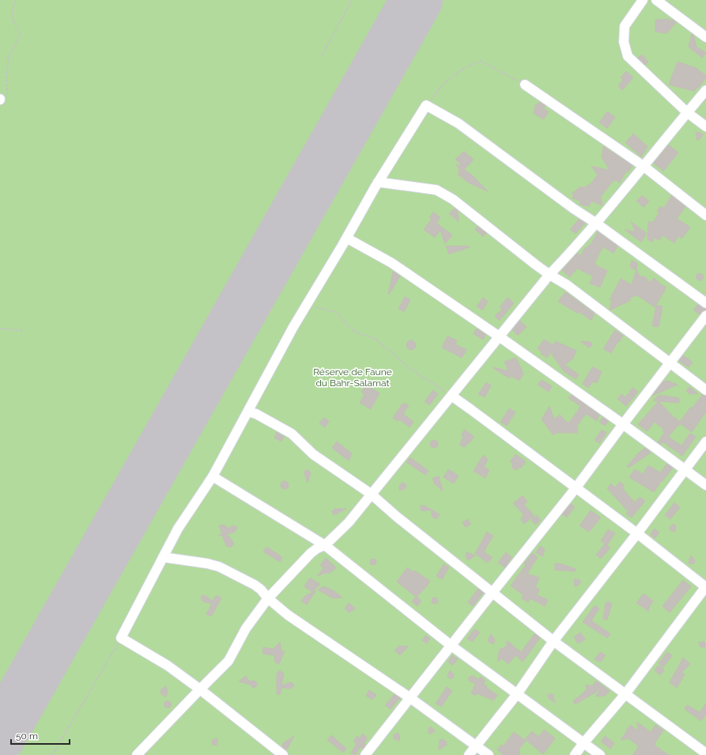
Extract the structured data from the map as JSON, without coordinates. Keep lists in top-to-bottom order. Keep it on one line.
{"parks":["Réserve de Faune du Bahr-Salamat"],"scale_bar":"50 m"}
